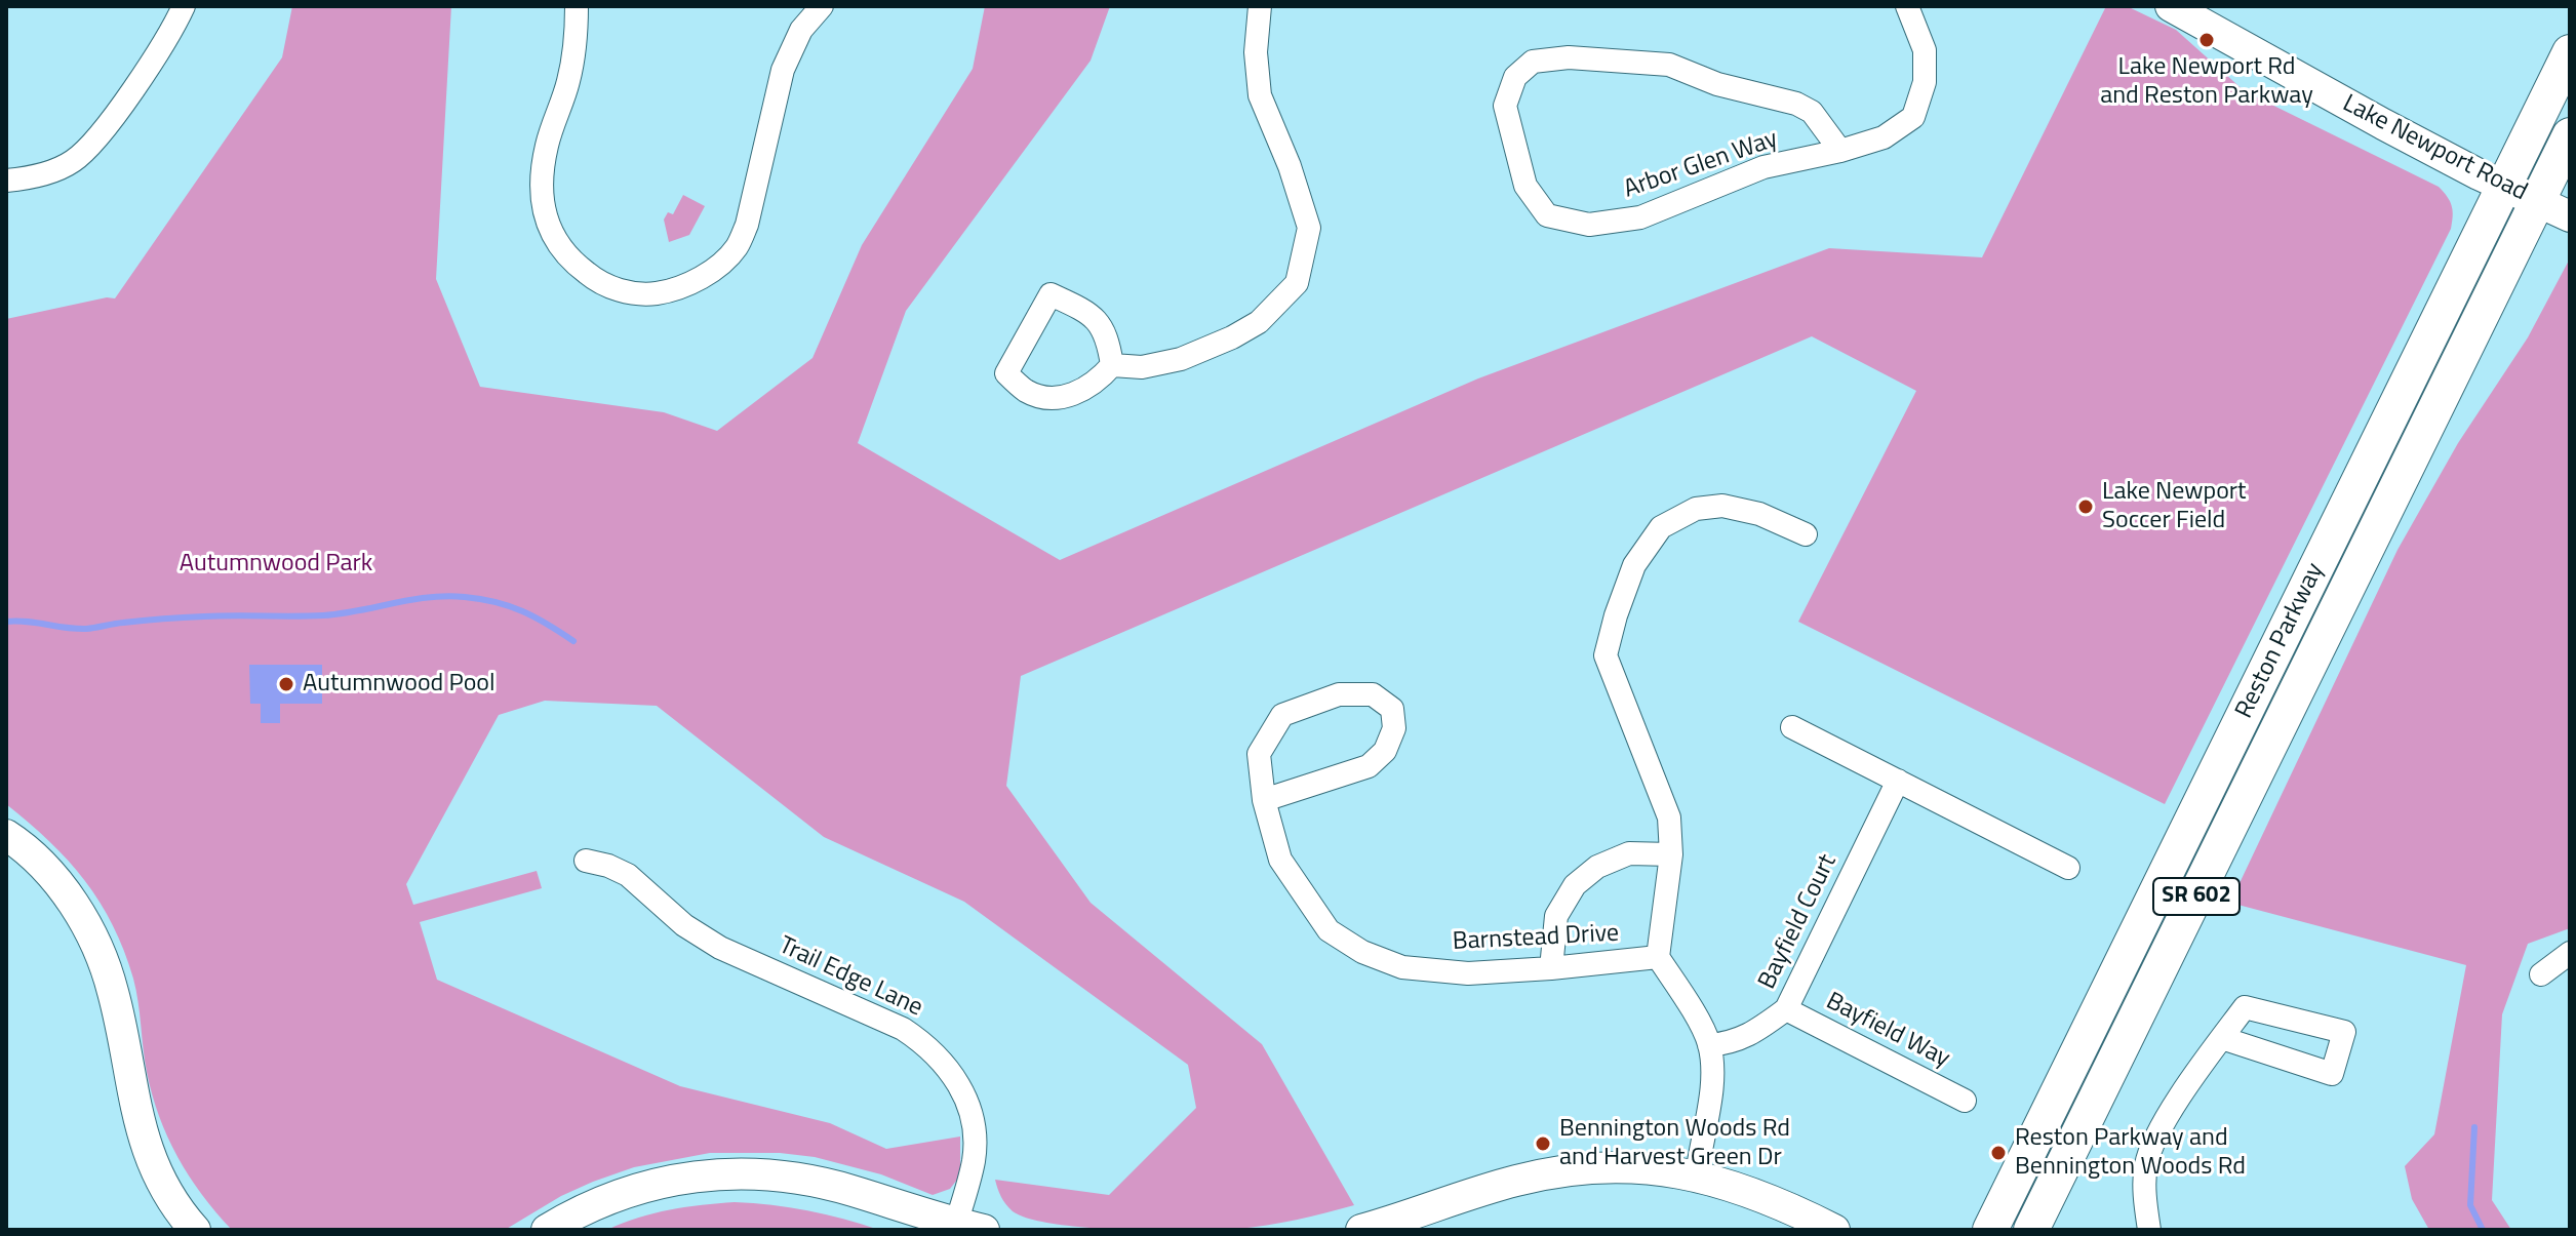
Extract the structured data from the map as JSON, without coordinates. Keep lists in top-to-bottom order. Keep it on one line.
{"streets":{"main road":["Reston Parkway","SR 602"],"street":["Lake Newport Road","Arbor Glen Way","Bayfield Court","Barnstead Drive","Trail Edge Lane","Bayfield Way"]},"crossings":[["Lake Newport Road","Reston Parkway"],["Bayfield Court","Bayfield Way"]],"parks":["Autumnwood Park"],"places":["Lake Newport Rd and Reston Parkway","Lake Newport Soccer Field","Autumnwood Pool","Bennington Woods Rd and Harvest Green Dr","Reston Parkway and Bennington Woods Rd"]}
